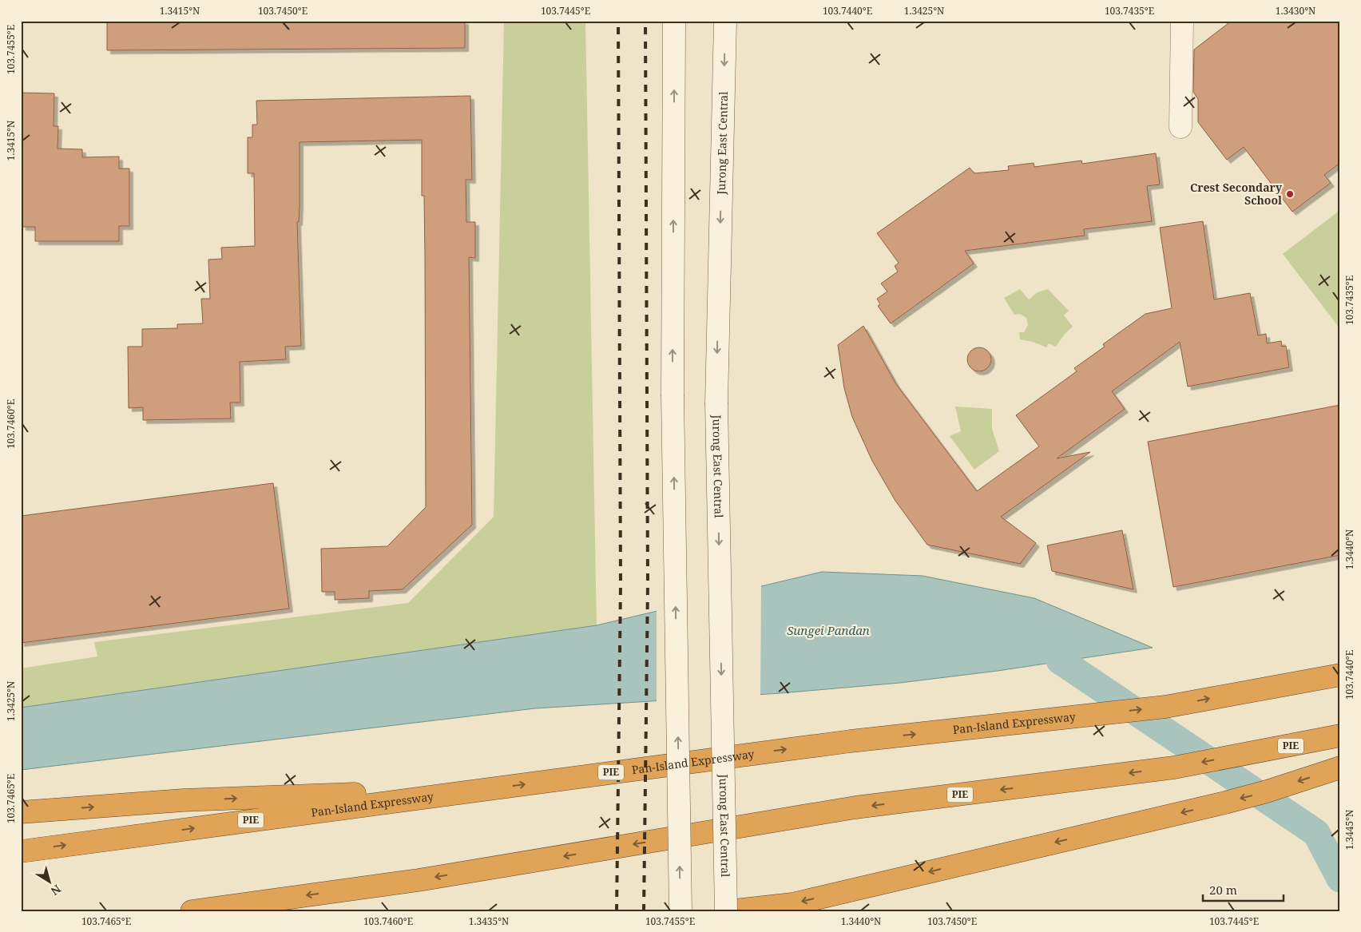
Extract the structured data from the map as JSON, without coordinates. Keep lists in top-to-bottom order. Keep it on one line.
{"streets":{"highway":["Pan-Island Expressway","PIE"],"main road":["Jurong East Central"]},"water":["Sungei Pandan"],"places":["Crest Secondary School"],"scale_bar":"20 m","north":"bottom right","coordinates":["1.3415°N","103.7450°E","103.7445°E","103.7440°E","1.3425°N","103.7435°E","1.3430°N","103.7455°E","103.7460°E","1.3440°N","103.7465°E","1.3445°N","1.3435°N"]}
